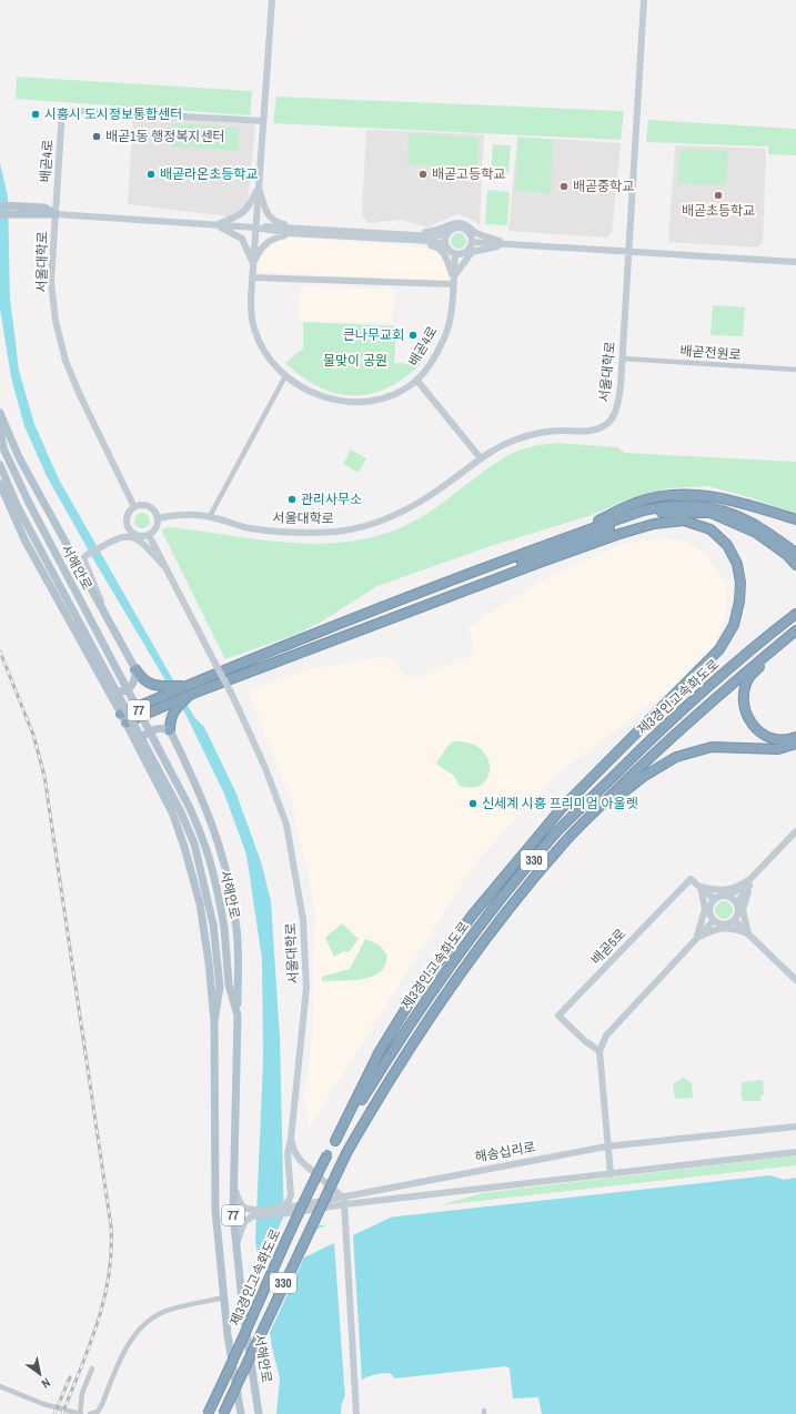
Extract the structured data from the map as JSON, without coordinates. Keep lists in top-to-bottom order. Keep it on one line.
{"streets":{"highway":["제3경인고속화도로","330"],"main road":["배곧4로","서울대학로","서해안로","77","배곧5로","해송십리로"],"street":["배곧전원로"]},"crossings":[["배곧4로","서울대학로"],["서울대학로","배곧전원로"],["서울대학로","해송십리로"],["서해안로","해송십리로"]],"parks":["물맞이 공원"],"places":["시흥시 도시정보통합센터","배곧1동 행정복지센터","배곧라온초등학교","배곧고등학교","배곧중학교","배곧초등학교","큰나무교회","관리사무소","신세계 시흥 프리미엄 아울렛"],"north":"bottom right"}
